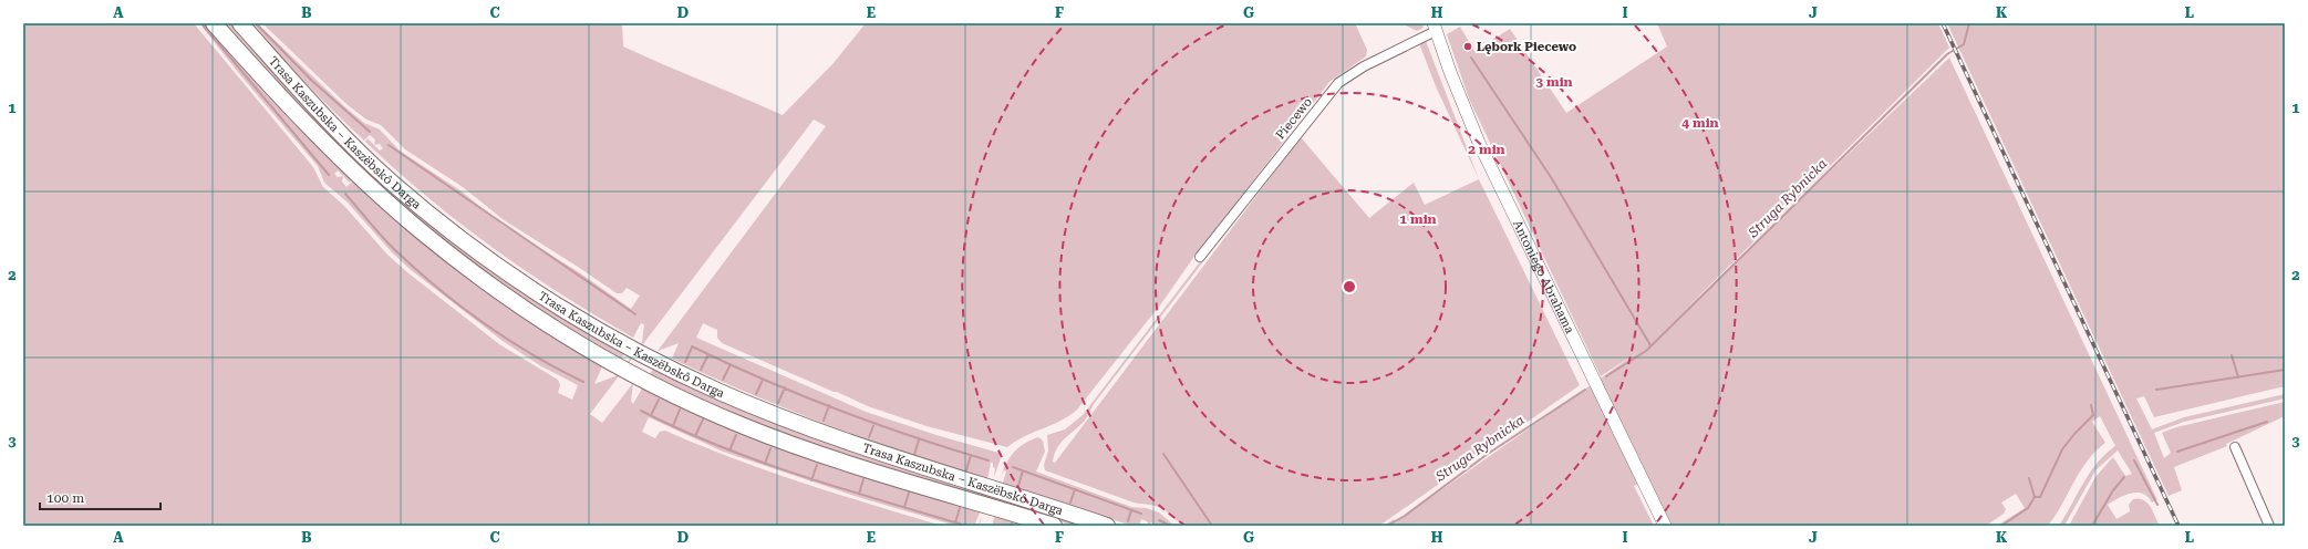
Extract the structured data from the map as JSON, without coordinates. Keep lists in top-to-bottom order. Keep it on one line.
{"streets":{"highway":["Trasa Kaszubska – Kaszëbskô Darga"],"main road":["Antoniego Abrahama"],"street":["Piecewo"]},"crossings":[["Piecewo","Antoniego Abrahama"]],"water":["Struga Rybnicka"],"places":["Lębork Piecewo"],"scale_bar":"100 m","grid":{"columns":["A","B","C","D","E","F","G","H","I","J","K","L"],"rows":["1","2","3"]},"rings":["3 min","4 min","2 min","1 min"]}
